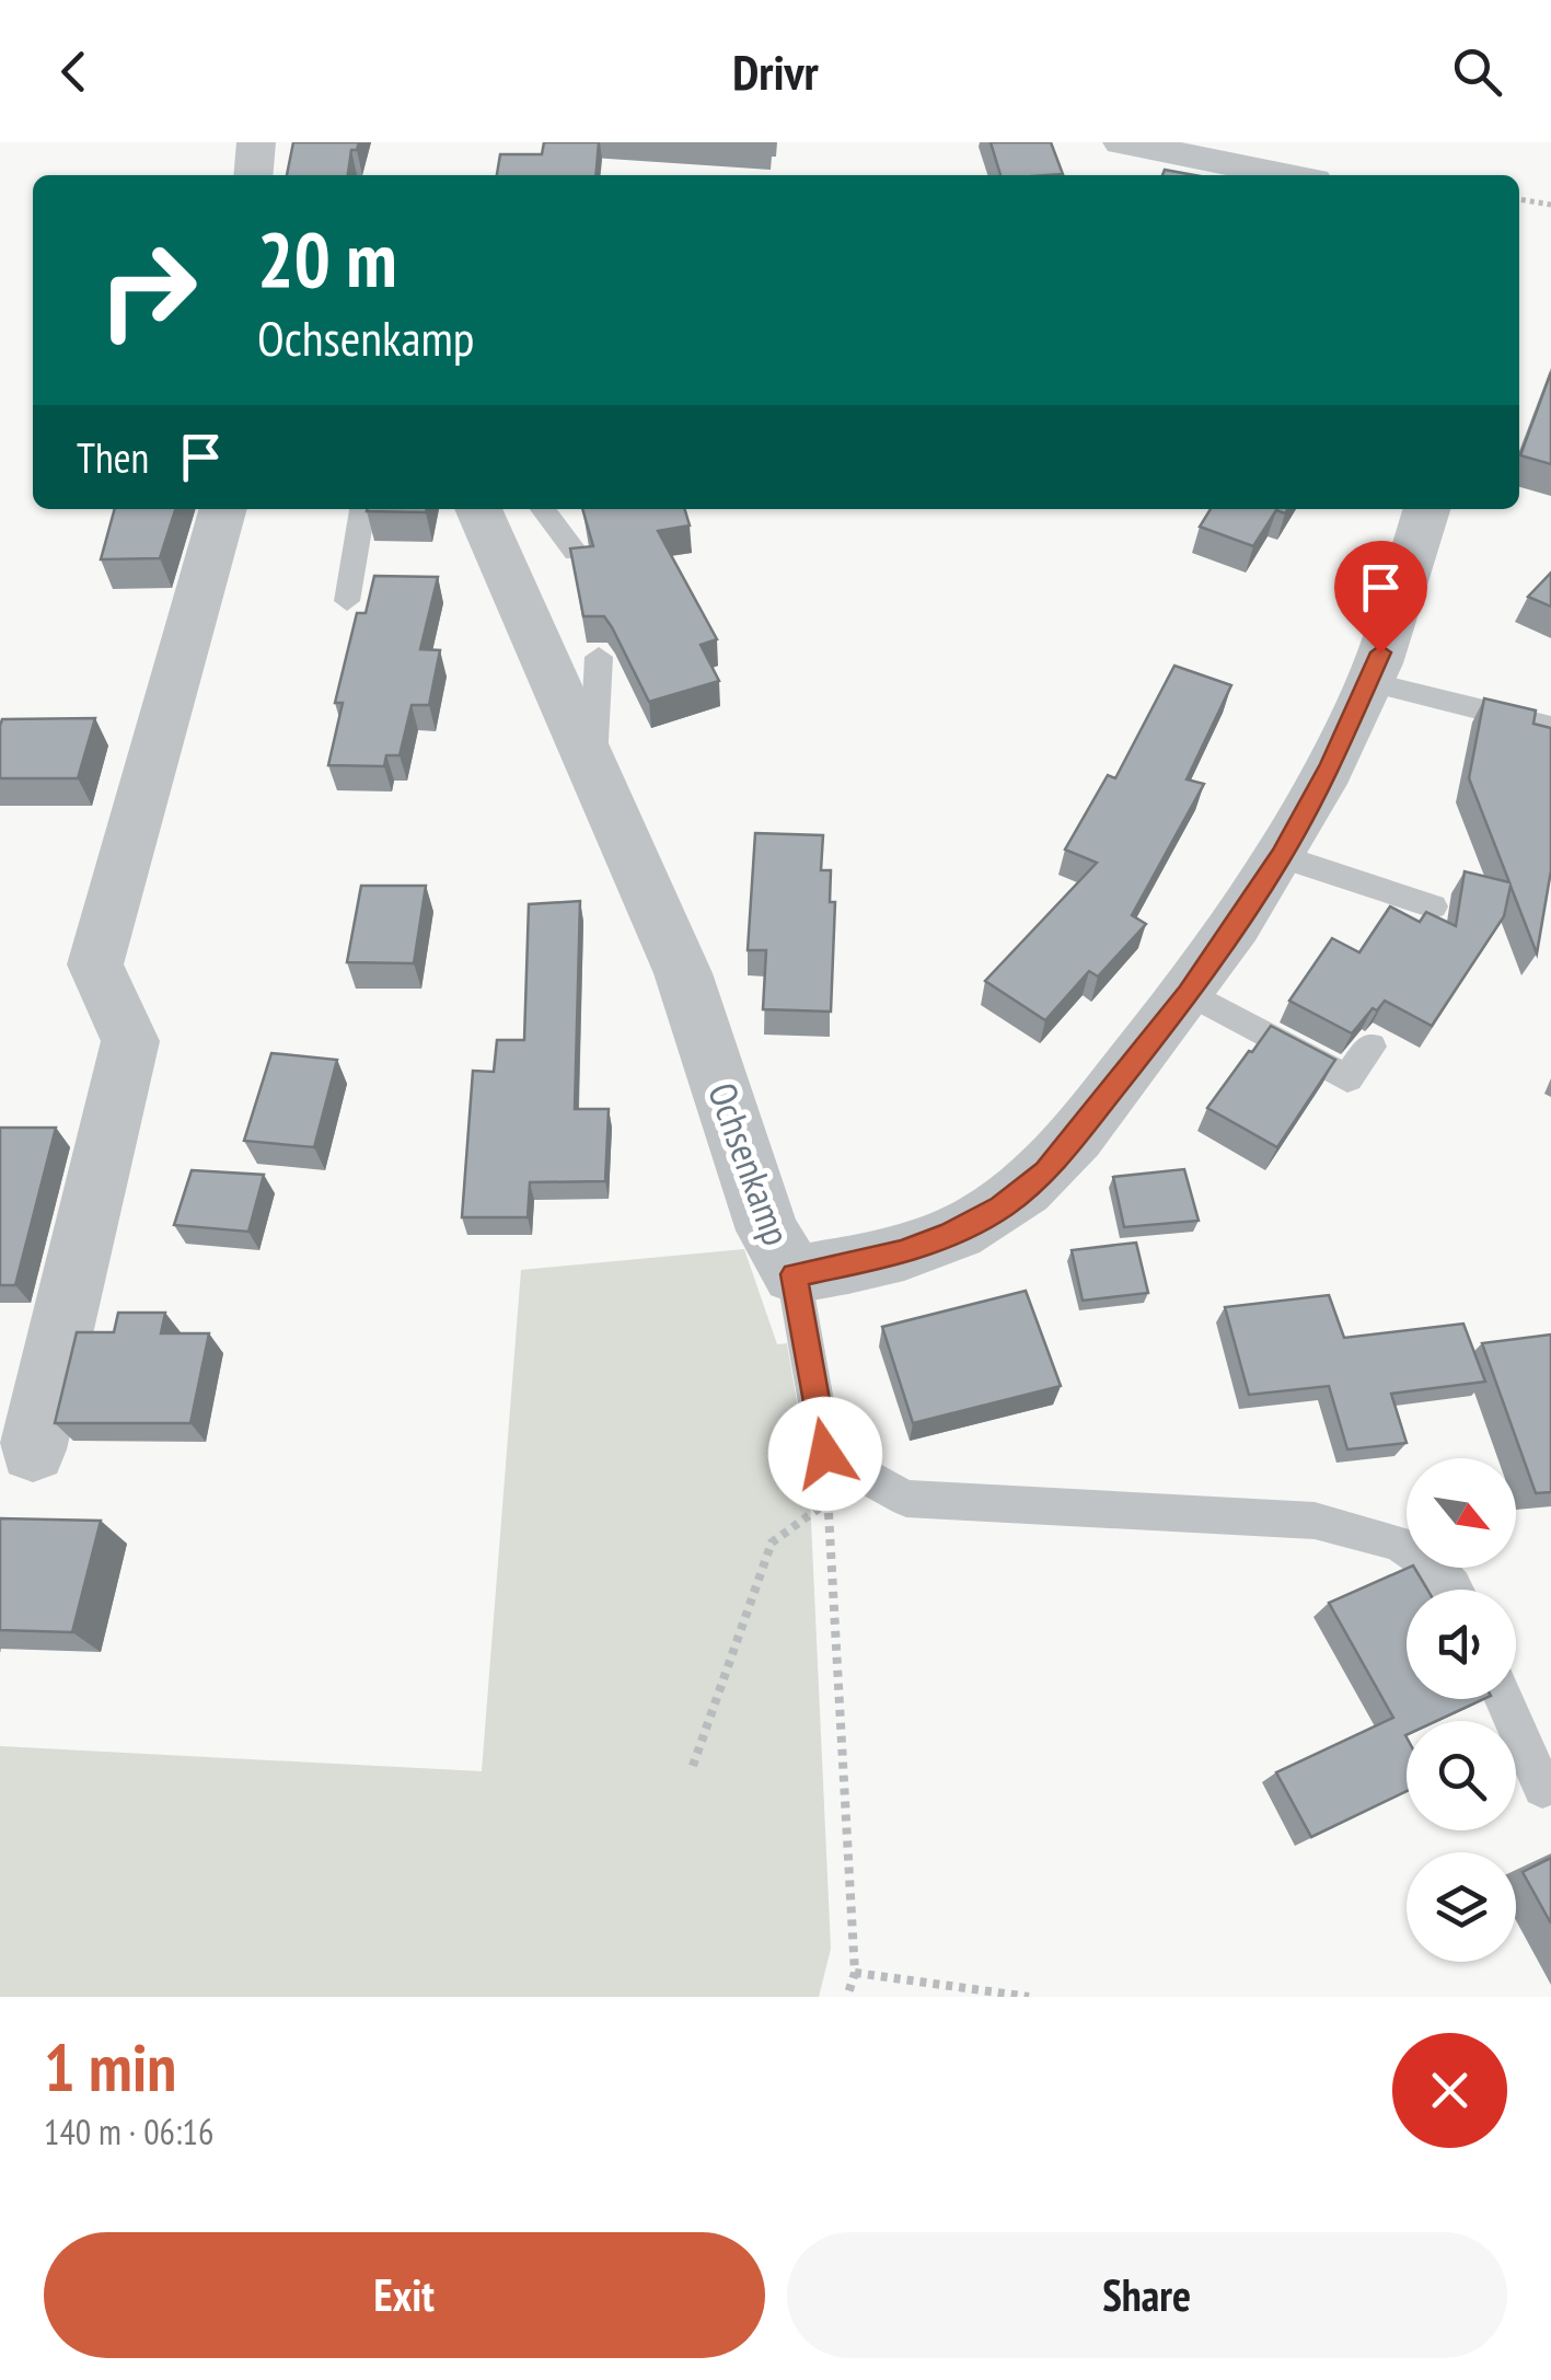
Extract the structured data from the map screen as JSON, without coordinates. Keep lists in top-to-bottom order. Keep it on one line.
{"streets":{"street":["Ochsenkamp"]},"north":"bottom right","page":{"header":"Drivr","turn":["20 m","Ochsenkamp"],"then":"Then","heading":["1 min","140 m · 06:16"],"buttons":["Exit","Share"]}}
